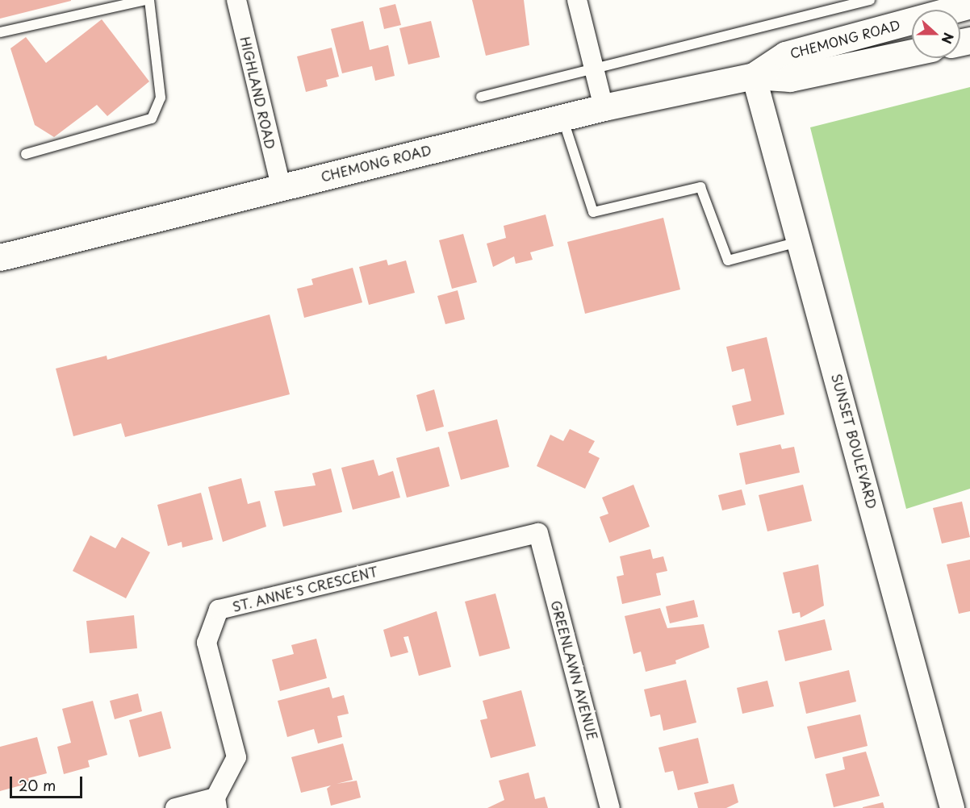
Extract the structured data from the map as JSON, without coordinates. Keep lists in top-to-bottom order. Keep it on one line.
{"streets":{"main road":["CHEMONG ROAD"],"street":["HIGHLAND ROAD","SUNSET BOULEVARD","ST. ANNE'S CRESCENT","GREENLAWN AVENUE"]},"crossings":[["CHEMONG ROAD","HIGHLAND ROAD"],["CHEMONG ROAD","SUNSET BOULEVARD"],["ST. ANNE'S CRESCENT","GREENLAWN AVENUE"]],"scale_bar":"20 m","north":"right"}
